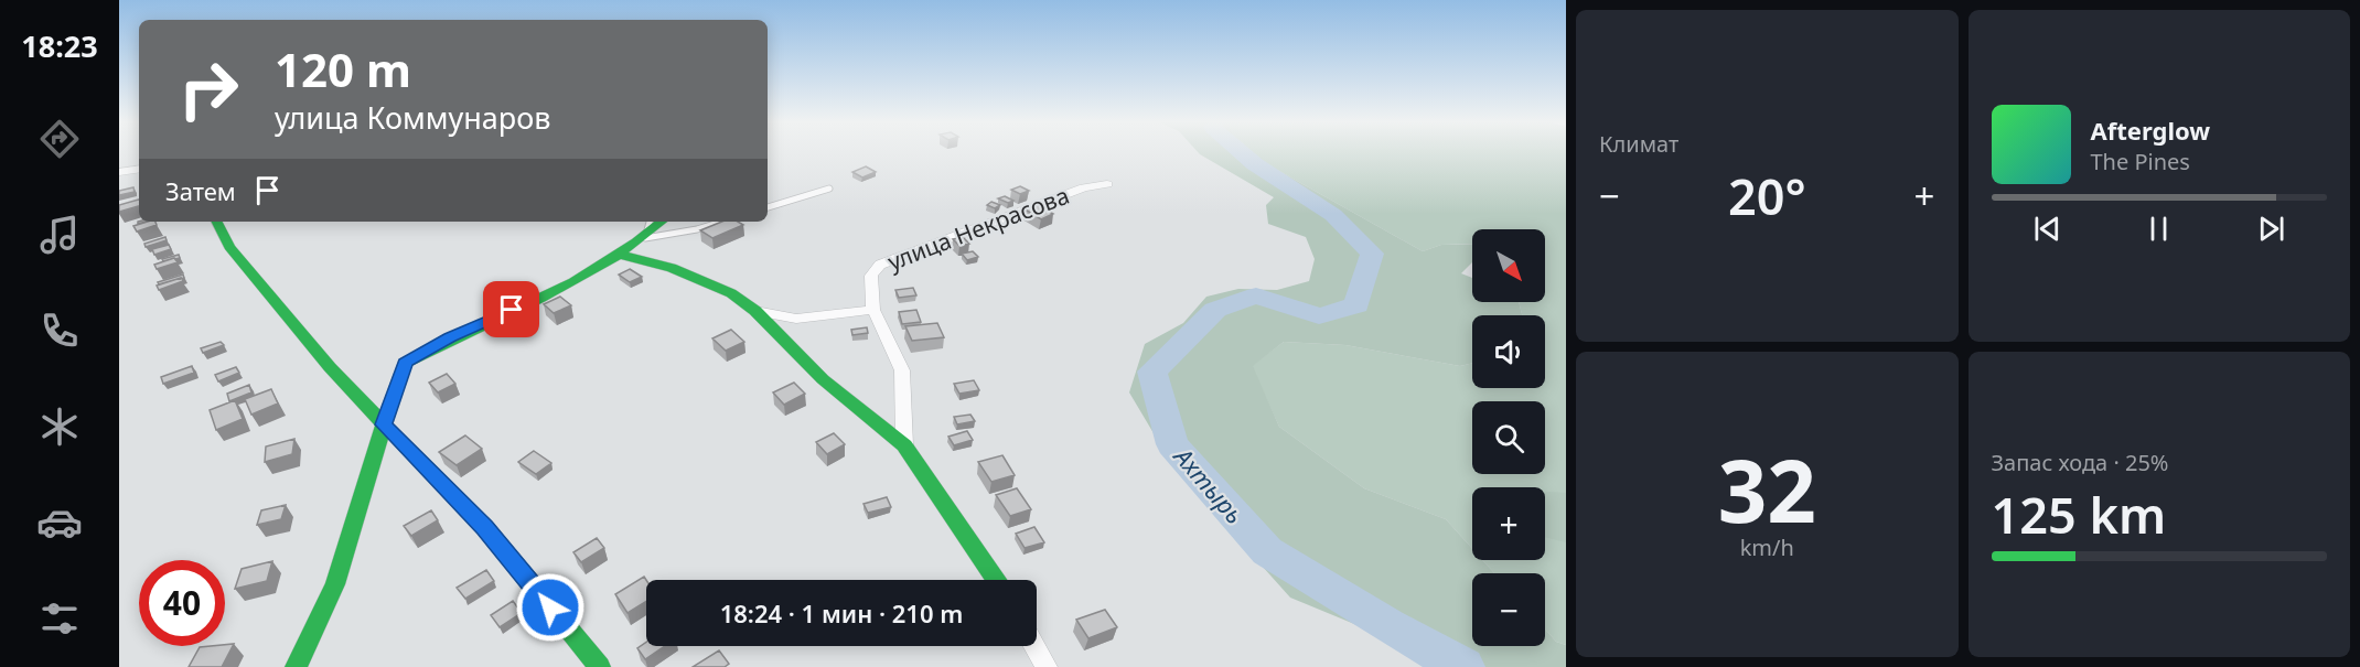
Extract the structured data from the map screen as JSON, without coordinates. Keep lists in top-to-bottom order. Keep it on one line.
{"streets":{"street":["улица Некрасова"]},"water":["Ахтырь"],"north":"bottom right","page":{"tabs":"18:23","tile":["Климат",["32","km/h"],["Запас хода · 25%","125 km"]],"turn":["120 m","улица Коммунаров"],"song":["Afterglow","The Pines"],"then":"Затем","heat":["−","20°","+"],"map_buttons":["+","−"],"limit":"40","trip":"18:24 · 1 мин · 210 m"}}
